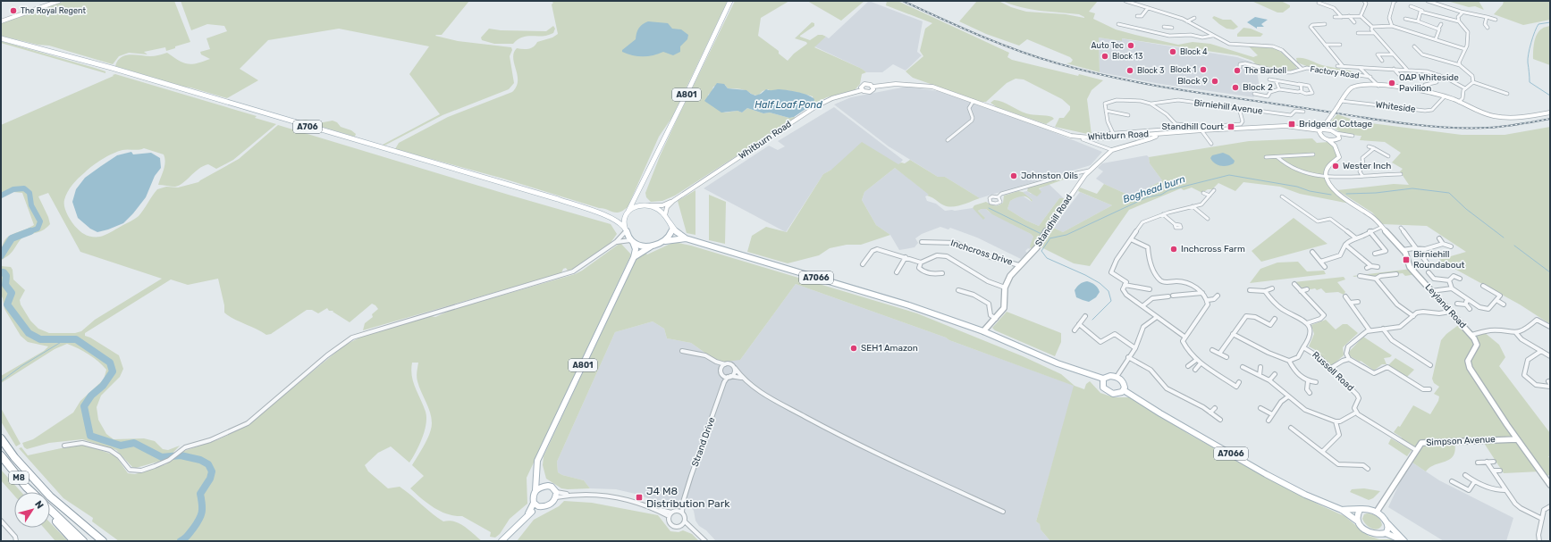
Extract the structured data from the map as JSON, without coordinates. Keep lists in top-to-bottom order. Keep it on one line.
{"streets":{"highway":["M8"],"main road":["A801","A706","Whitburn Road","Standhill Road","A7066","Leyland Road","Simpson Avenue"],"street":["Factory Road","Birniehill Avenue","Whiteside","Inchcross Drive","Russell Road","Strand Drive"]},"crossings":[["A801","A706"],["A801","Whitburn Road"],["A801","A7066"],["A706","Whitburn Road"],["A706","A7066"],["Whitburn Road","A7066"],["Standhill Road","Inchcross Drive"],["Standhill Road","A7066"],["A7066","Simpson Avenue"],["Leyland Road","Simpson Avenue"]],"water":["Half Loaf Pond","Boghead burn"],"places":{"other":["The Royal Regent","Auto Tec","Block 4","Block 13","Block 1","Block 3","The Barbell","Block 9","OAP Whiteside Pavilion","Block 2","Wester Inch","Johnston Oils","Inchcross Farm","SEH1 Amazon"],"transit":["Bridgend Cottage","Standhill Court","Birniehill Roundabout","J4 M8 Distribution Park"]},"north":"top right"}
